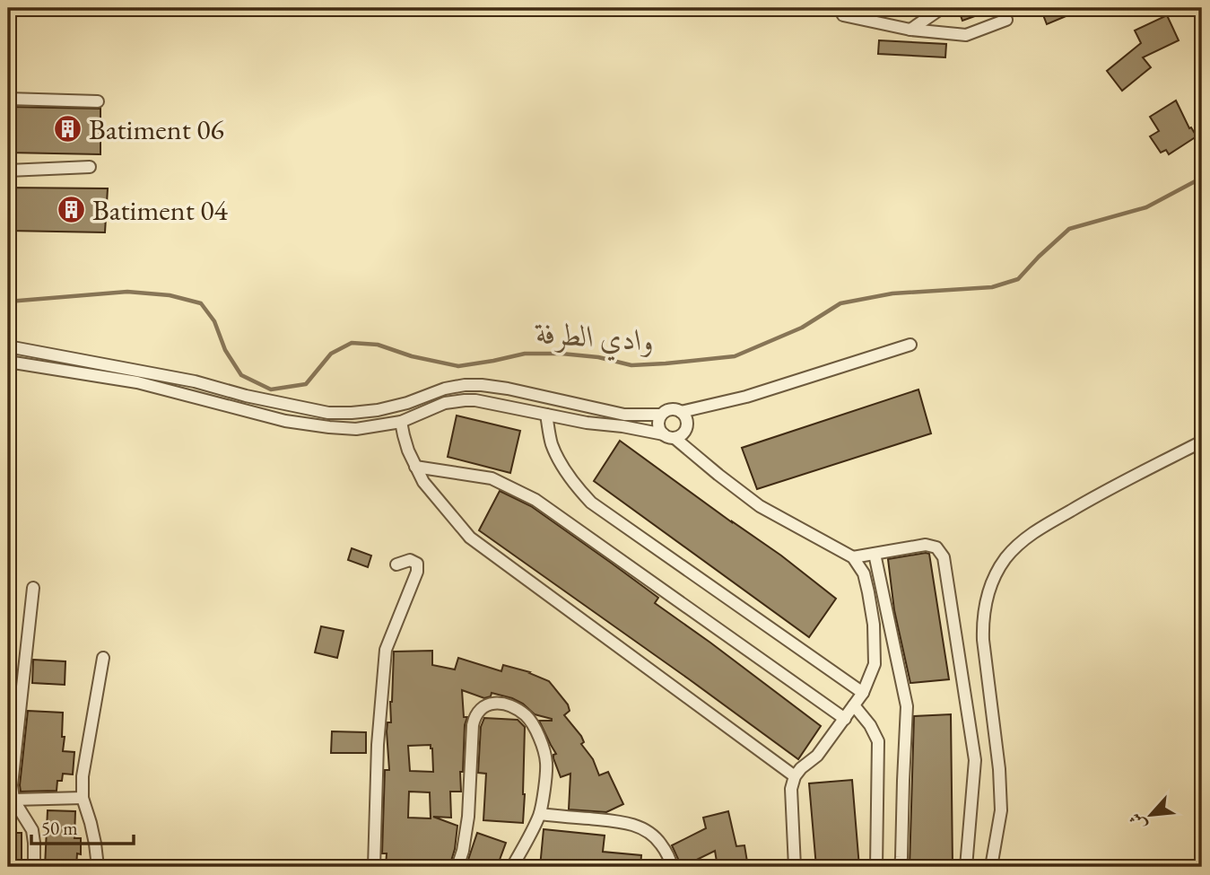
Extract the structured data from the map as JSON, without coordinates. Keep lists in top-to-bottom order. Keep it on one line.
{"water":["وادي الطرفة"],"places":{"building":["Batiment 06","Batiment 04"]},"scale_bar":"50 m","north":"bottom left"}
